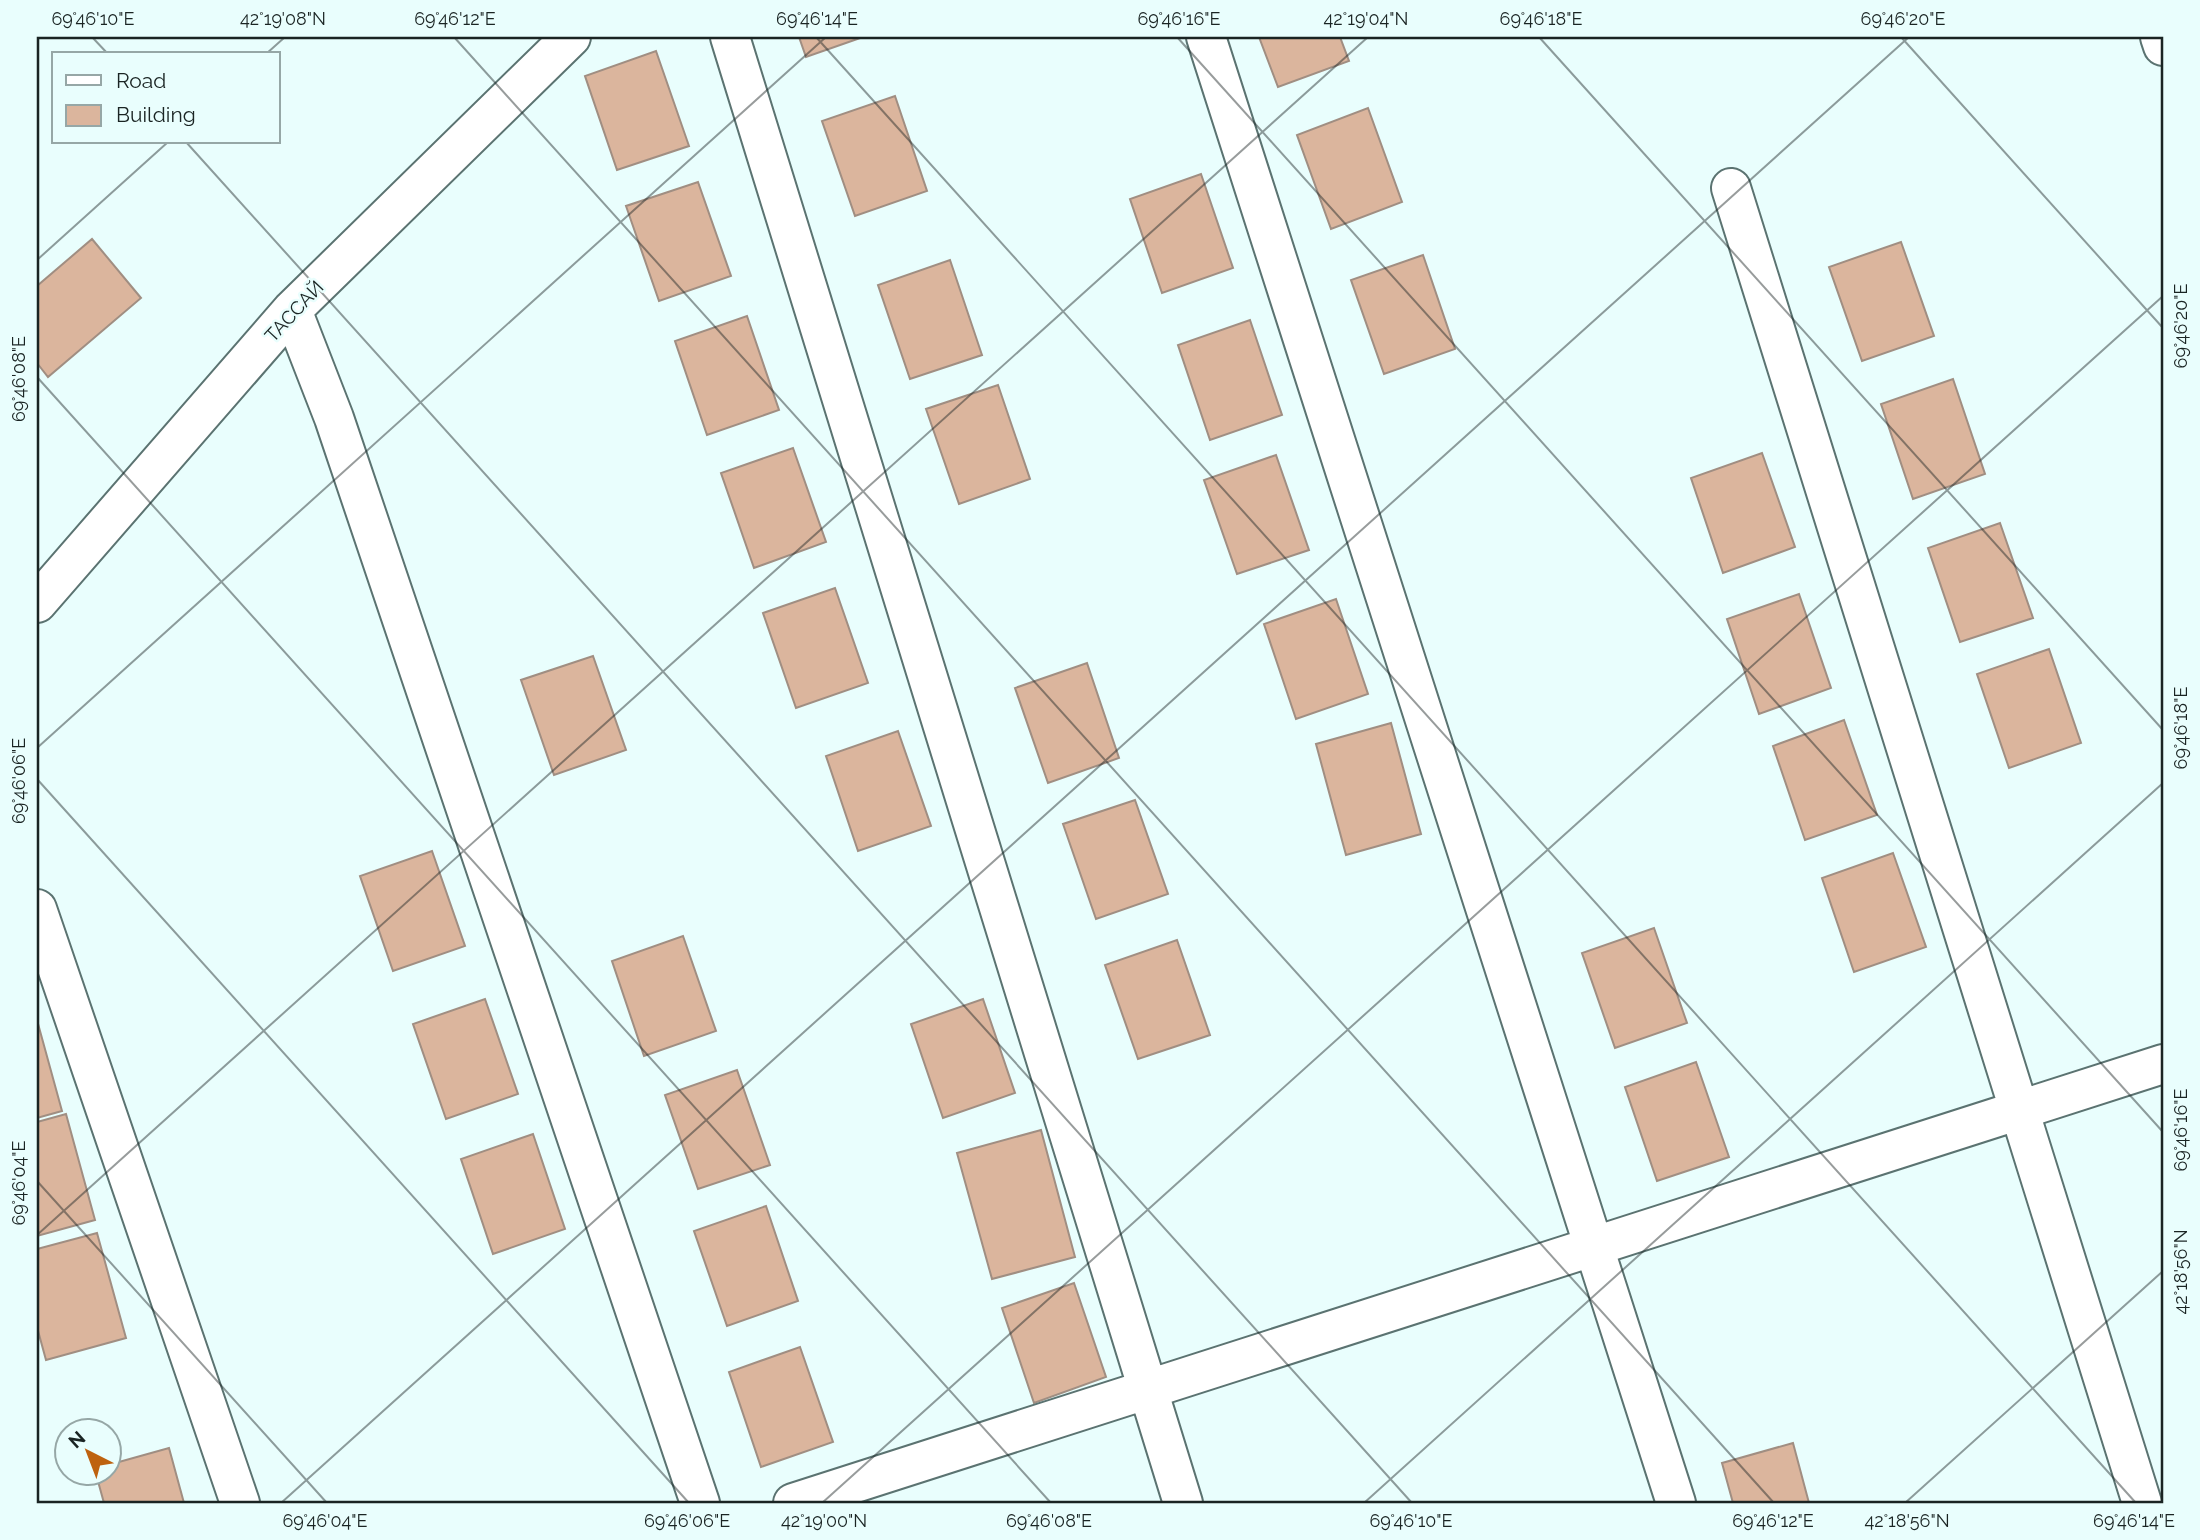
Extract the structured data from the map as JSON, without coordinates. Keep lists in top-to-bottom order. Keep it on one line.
{"streets":{"street":["ТАССАЙ"]},"legend":["Road","Building"],"north":"top left","coordinates":["69°46'10\"E","42°19'08\"N","69°46'12\"E","69°46'14\"E","69°46'16\"E","42°19'04\"N","69°46'18\"E","69°46'20\"E","69°46'08\"E","69°46'06\"E","69°46'04\"E","42°18'56\"N","42°19'00\"N"]}
